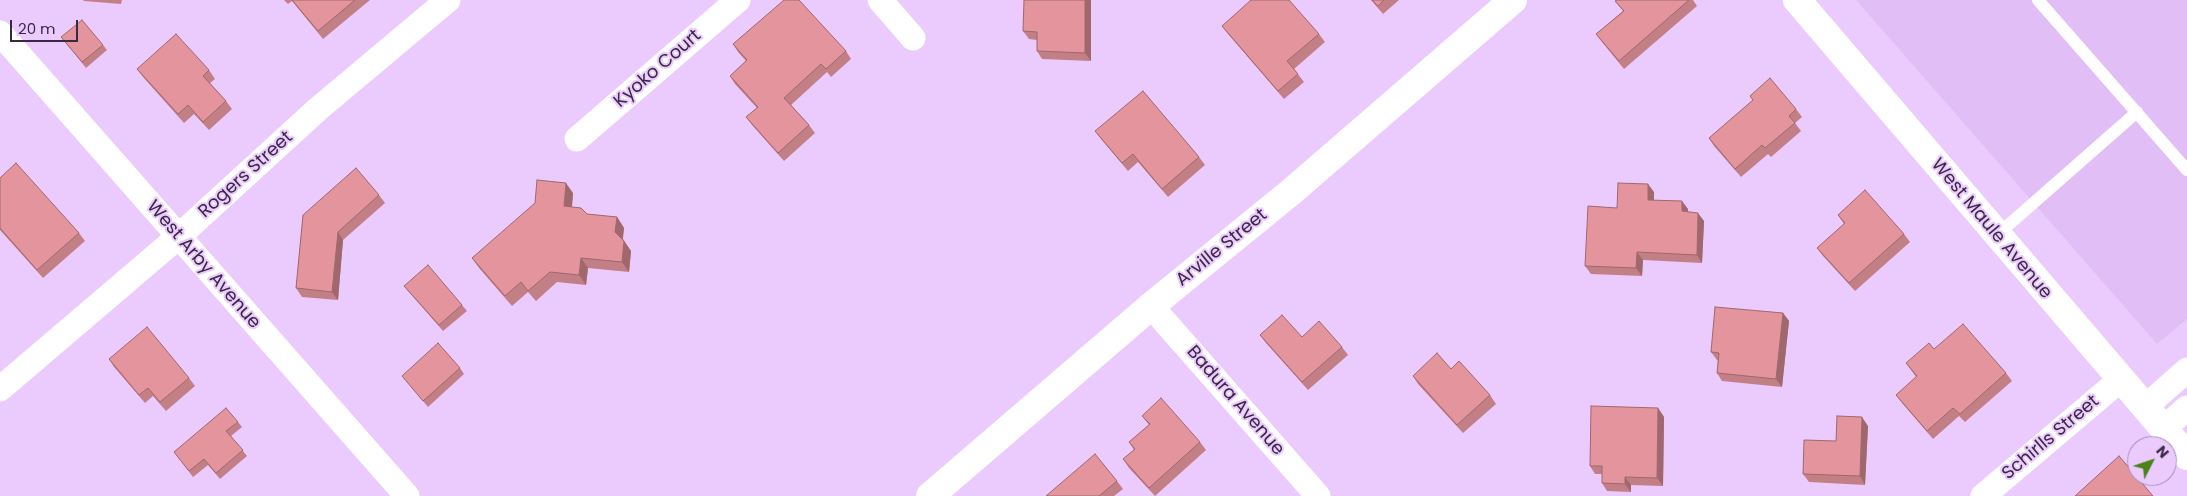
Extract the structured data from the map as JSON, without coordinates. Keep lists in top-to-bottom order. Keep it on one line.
{"streets":{"street":["Kyoko Court","Rogers Street","West Maule Avenue","Arville Street","West Arby Avenue","Badura Avenue","Schirlls Street"]},"crossings":[["Rogers Street","West Arby Avenue"],["West Maule Avenue","Schirlls Street"],["Arville Street","Badura Avenue"]],"scale_bar":"20 m","north":"top right"}
